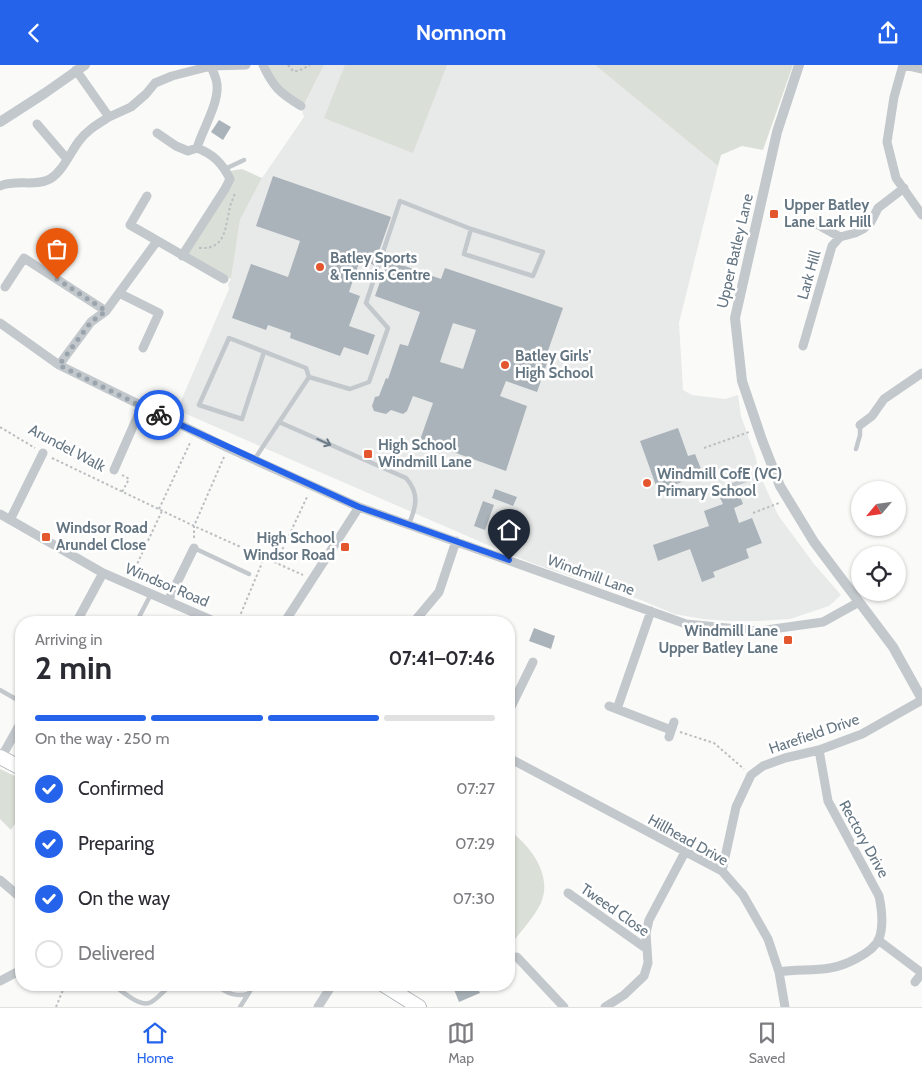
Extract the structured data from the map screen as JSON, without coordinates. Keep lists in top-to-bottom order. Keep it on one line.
{"streets":{"street":["Upper Batley Lane","Lark Hill","Arundel Walk","Windmill Lane","Windsor Road","Harefield Drive","Rectory Drive","Hillhead Drive","Tweed Close"]},"crossings":[["Upper Batley Lane","Windmill Lane"],["Upper Batley Lane","Harefield Drive"],["Arundel Walk","Windmill Lane"],["Harefield Drive","Rectory Drive"]],"places":{"transit":["Upper Batley Lane Lark Hill","High School Windmill Lane","Windsor Road Arundel Close","High School Windsor Road","Windmill Lane Upper Batley Lane"],"other":["Batley Sports & Tennis Centre","Batley Girls' High School","Windmill CofE (VC) Primary School"]},"north":"bottom left","page":{"header":"Nomnom","heading":["2 min","Arriving in","07:41–07:46"],"bar":"On the way · 250 m","list":[["Confirmed","07:27"],["Preparing","07:29"],["On the way","07:30"],"Delivered"],"tabs":["Home","Map","Saved"]}}
